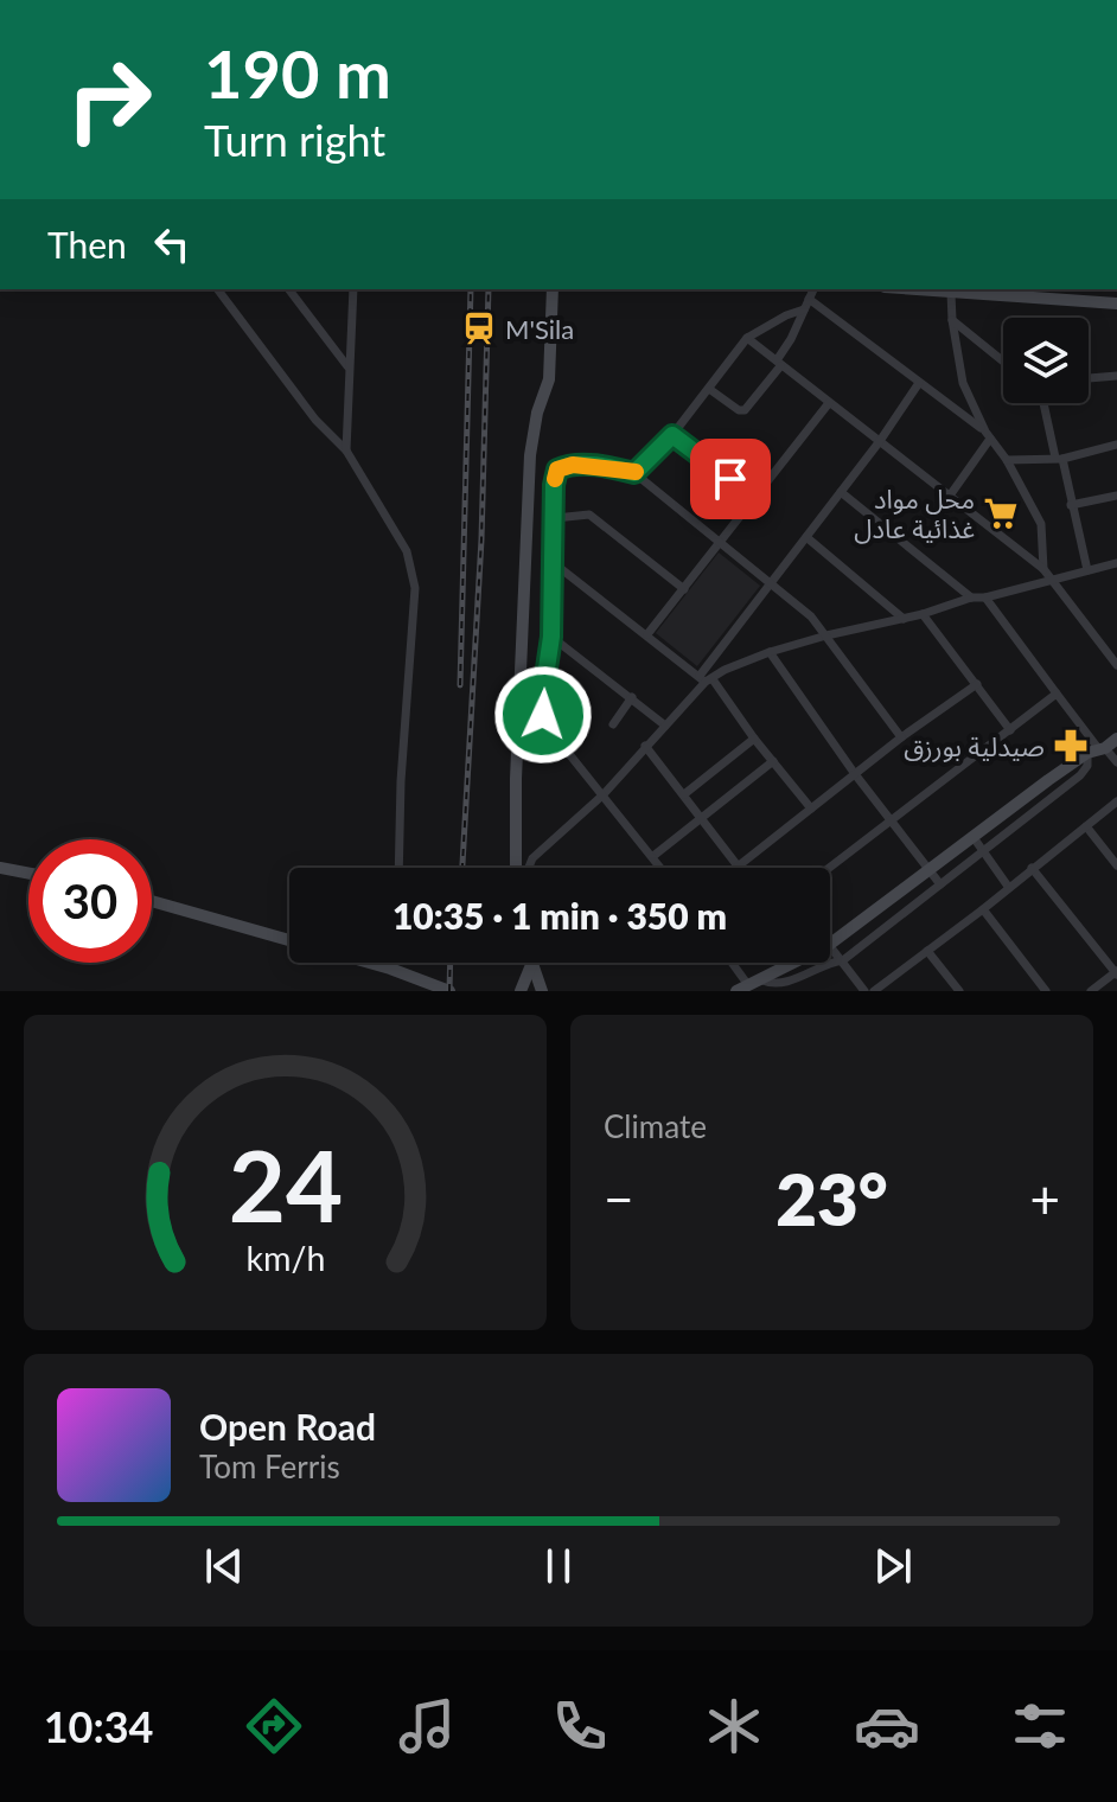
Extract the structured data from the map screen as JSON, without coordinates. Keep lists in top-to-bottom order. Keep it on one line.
{"places":{"station":["M'Sila"],"supermarket":["محل مواد غذائية عادل"],"pharmacy":["صيدلية بورزق"]},"page":{"turn":["190 m","Turn right"],"then":"Then","limit":"30","trip":"10:35 · 1 min · 350 m","tile":"Climate","heat":["−","23°","+"],"song":["Open Road","Tom Ferris"],"tabs":"10:34","gauge":["24","km/h"]}}
